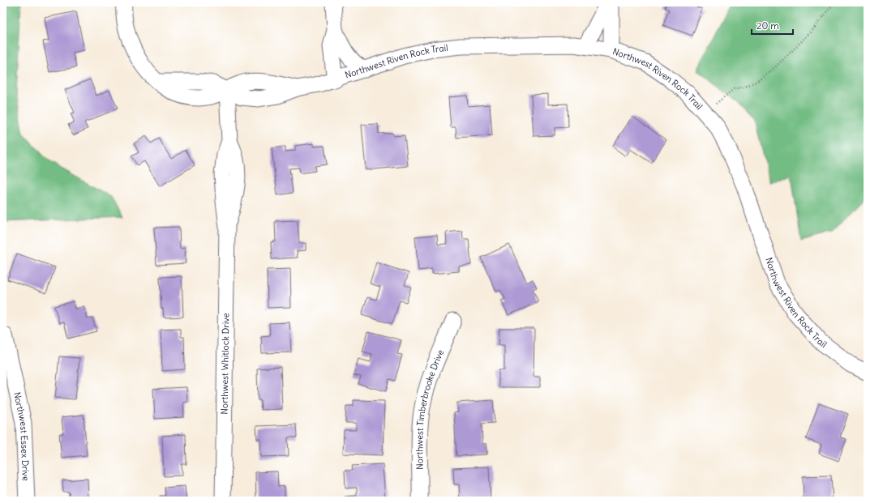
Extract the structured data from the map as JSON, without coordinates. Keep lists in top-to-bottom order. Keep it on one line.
{"streets":{"street":["Northwest Riven Rock Trail","Northwest Whitlock Drive","Northwest Timberbrooke Drive","Northwest Essex Drive"]},"crossings":[["Northwest Riven Rock Trail","Northwest Whitlock Drive"]],"scale_bar":"20 m"}
